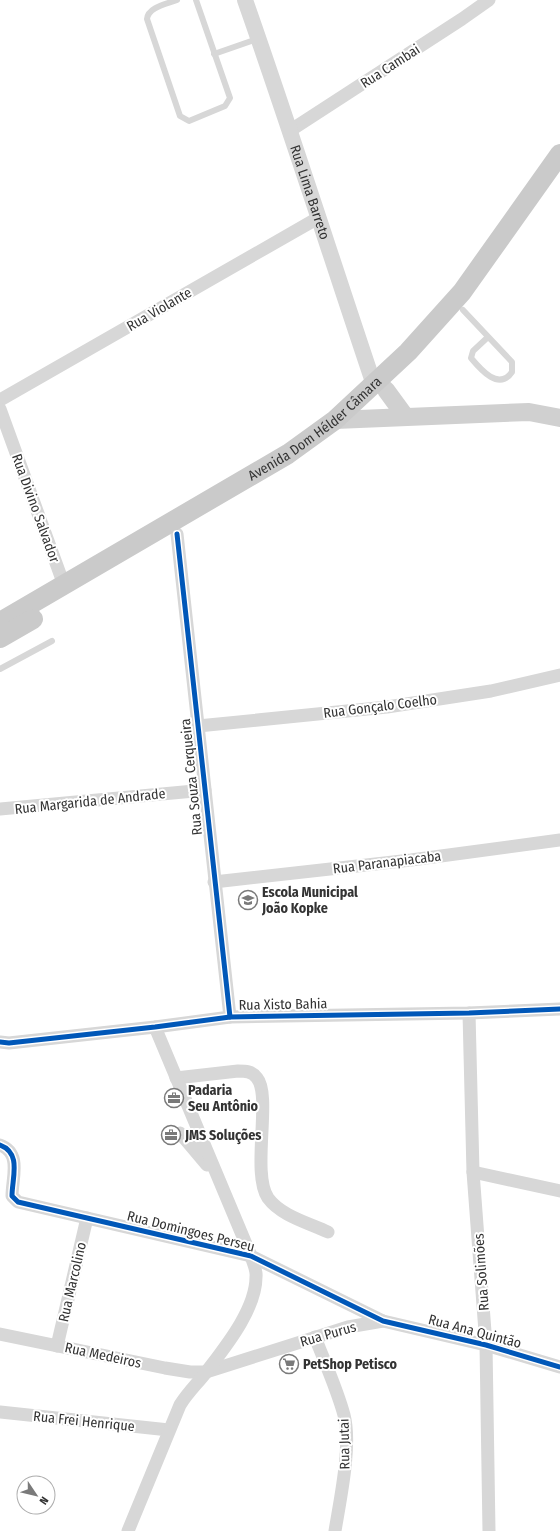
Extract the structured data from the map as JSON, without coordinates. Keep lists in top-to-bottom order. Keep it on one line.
{"streets":{"main road":["Avenida Dom Hélder Câmara"],"street":["Rua Cambai","Rua Lima Barreto","Rua Violante","Rua Divino Salvador","Rua Gonçalo Coelho","Rua Souza Cerqueira","Rua Margarida de Andrade","Rua Paranapiacaba","Rua Xisto Bahia","Rua Domingoes Perseu","Rua Solimões","Rua Marcolino","Rua Ana Quintão","Rua Purus","Rua Medeiros","Rua Frei Henrique","Rua Jutai"]},"crossings":[["Rua Cambai","Rua Lima Barreto"],["Rua Lima Barreto","Rua Violante"],["Rua Lima Barreto","Avenida Dom Hélder Câmara"],["Avenida Dom Hélder Câmara","Rua Divino Salvador"],["Avenida Dom Hélder Câmara","Rua Souza Cerqueira"],["Rua Gonçalo Coelho","Rua Souza Cerqueira"],["Rua Souza Cerqueira","Rua Margarida de Andrade"],["Rua Souza Cerqueira","Rua Paranapiacaba"],["Rua Souza Cerqueira","Rua Xisto Bahia"],["Rua Xisto Bahia","Rua Solimões"],["Rua Domingoes Perseu","Rua Marcolino"],["Rua Domingoes Perseu","Rua Ana Quintão"],["Rua Domingoes Perseu","Rua Purus"],["Rua Solimões","Rua Ana Quintão"],["Rua Marcolino","Rua Medeiros"],["Rua Ana Quintão","Rua Purus"],["Rua Purus","Rua Medeiros"],["Rua Purus","Rua Jutai"]],"places":{"school or university":["Escola Municipal João Kopke"],"office":["Padaria Seu Antônio","JMS Soluções"],"supermarket":["PetShop Petisco"]},"north":"bottom right"}
